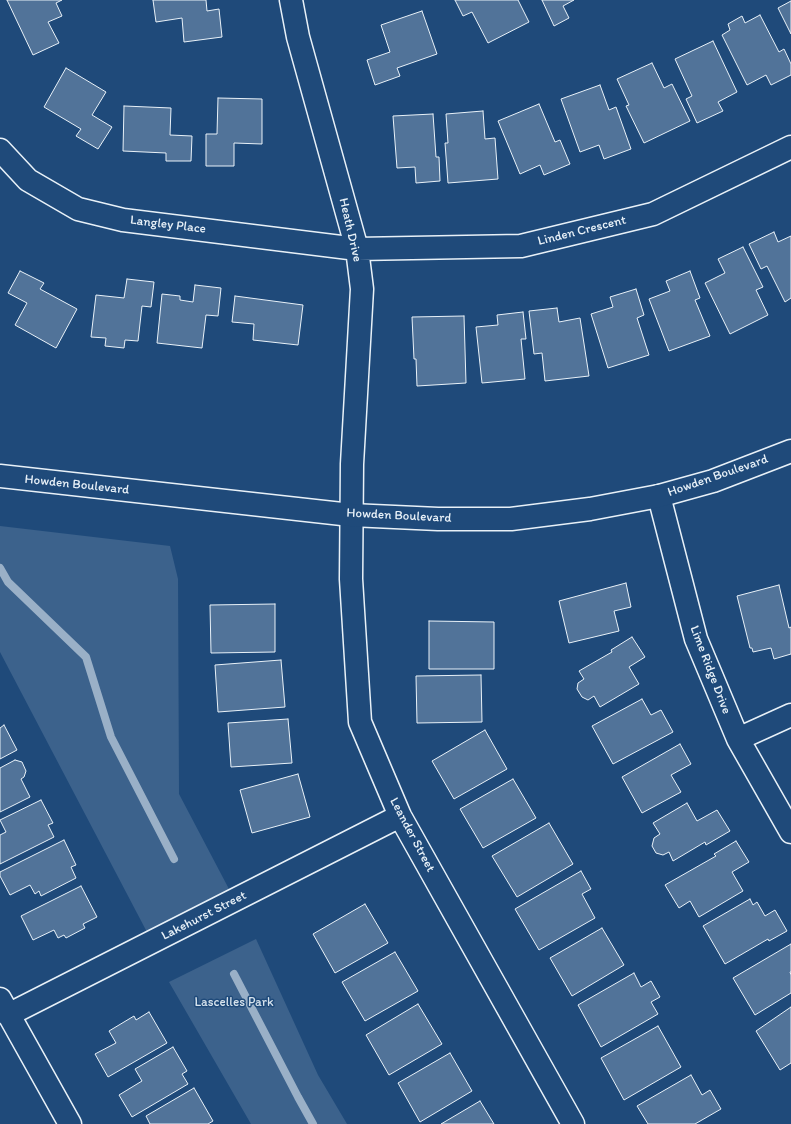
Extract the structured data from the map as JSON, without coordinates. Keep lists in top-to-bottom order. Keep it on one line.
{"streets":{"street":["Langley Place","Heath Drive","Linden Crescent","Howden Boulevard","Lime Ridge Drive","Leander Street","Lakehurst Street"]},"crossings":[["Langley Place","Heath Drive"],["Langley Place","Linden Crescent"],["Heath Drive","Linden Crescent"],["Heath Drive","Howden Boulevard"],["Heath Drive","Leander Street"],["Howden Boulevard","Lime Ridge Drive"],["Howden Boulevard","Leander Street"],["Leander Street","Lakehurst Street"]],"parks":["Lascelles Park"]}
